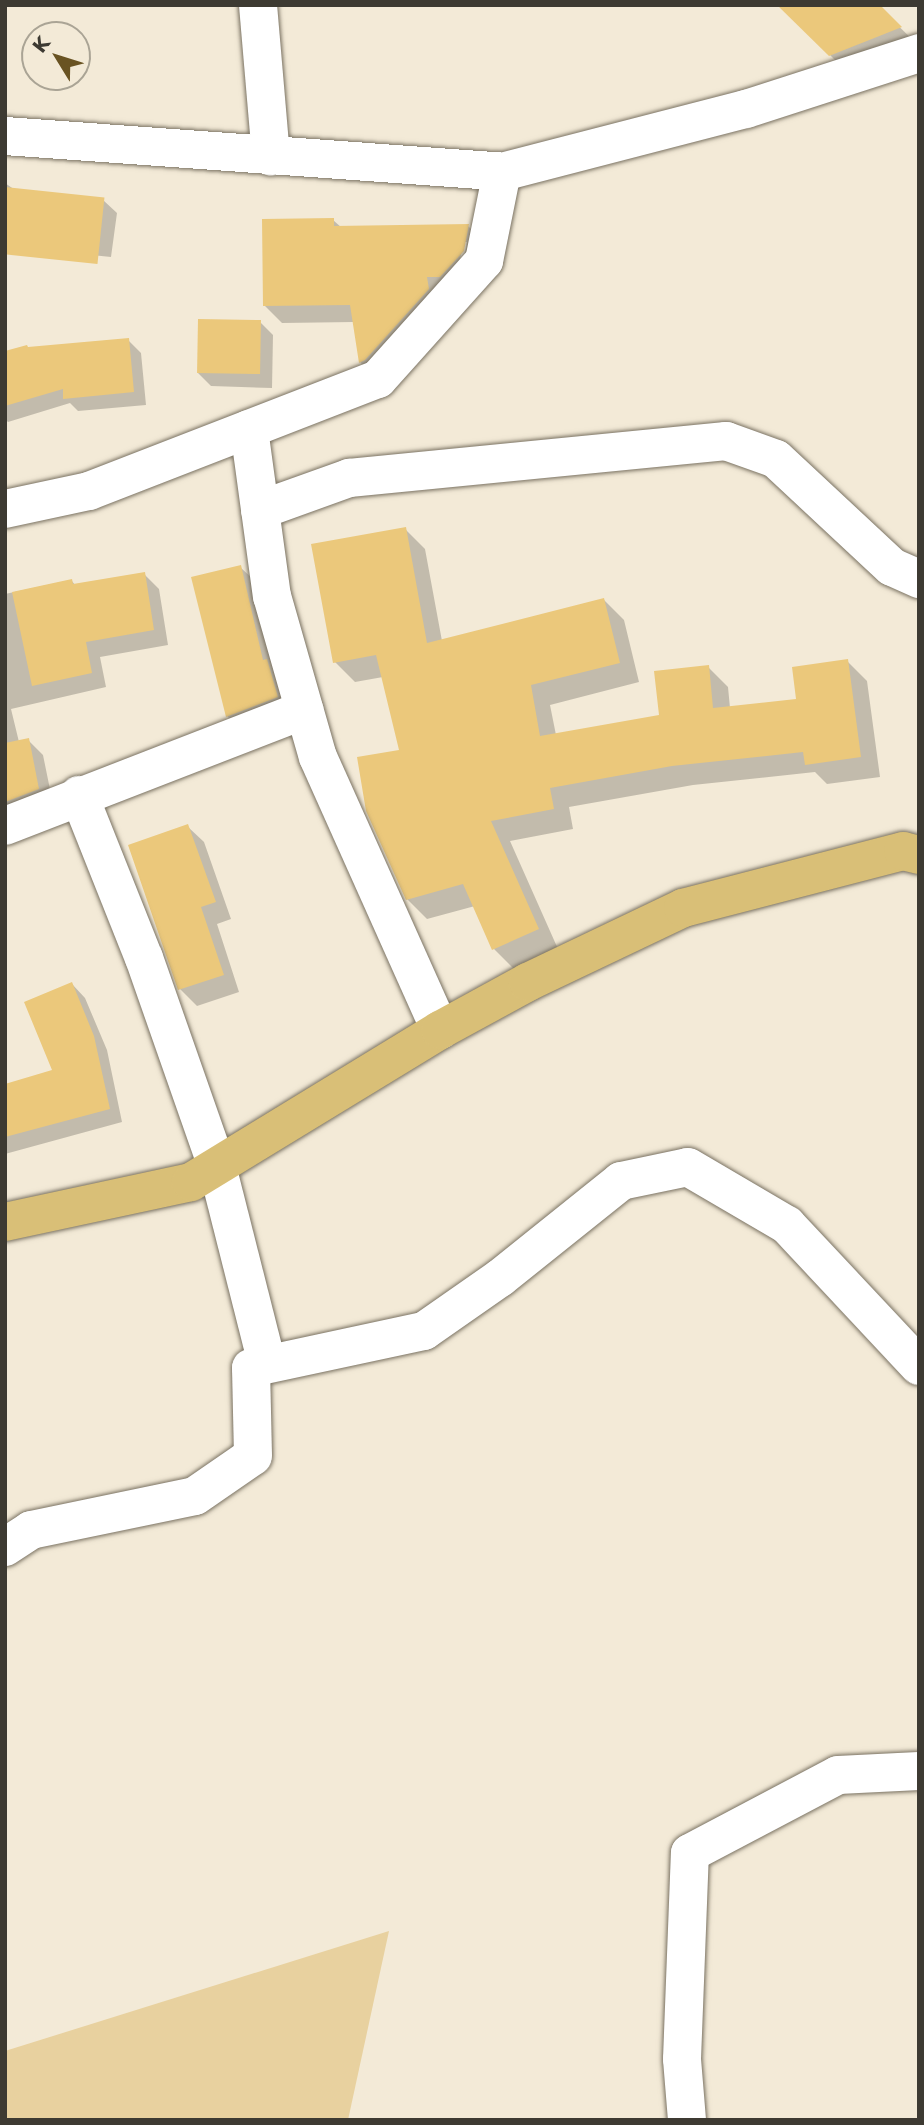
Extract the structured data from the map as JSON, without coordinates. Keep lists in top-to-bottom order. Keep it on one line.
{"north":"top left"}
